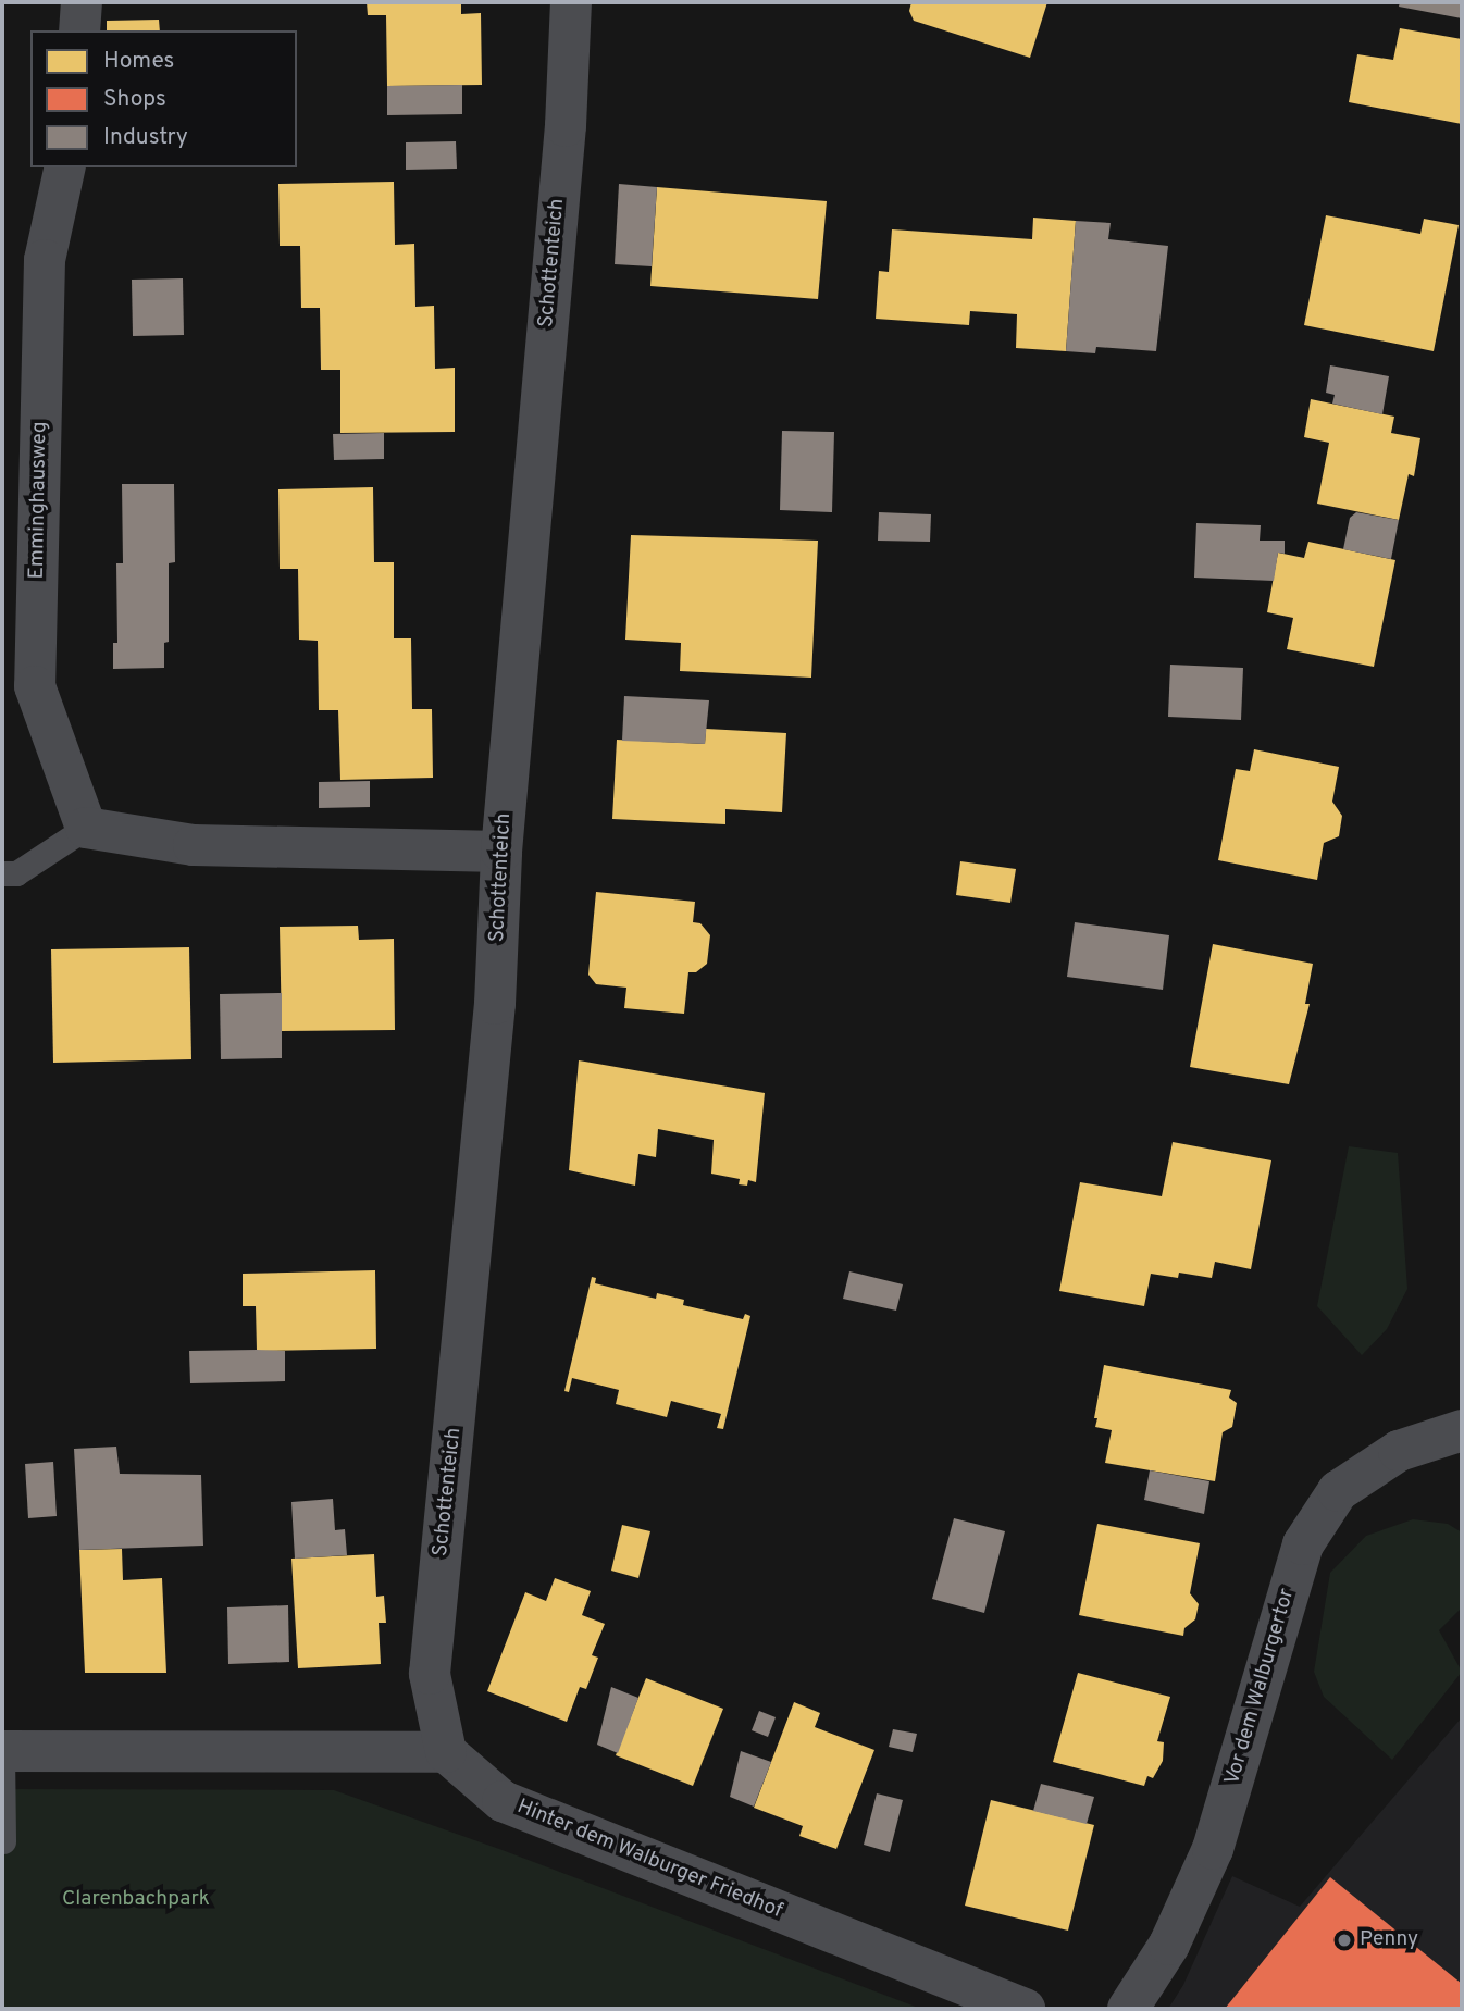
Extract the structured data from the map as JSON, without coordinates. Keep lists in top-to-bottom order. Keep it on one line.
{"streets":{"street":["Schottenteich","Emminghausweg","Vor dem Walburgertor","Hinter dem Walburger Friedhof"]},"crossings":[["Schottenteich","Hinter dem Walburger Friedhof"]],"parks":["Clarenbachpark"],"places":["Penny"],"legend":["Homes","Shops","Industry"]}
